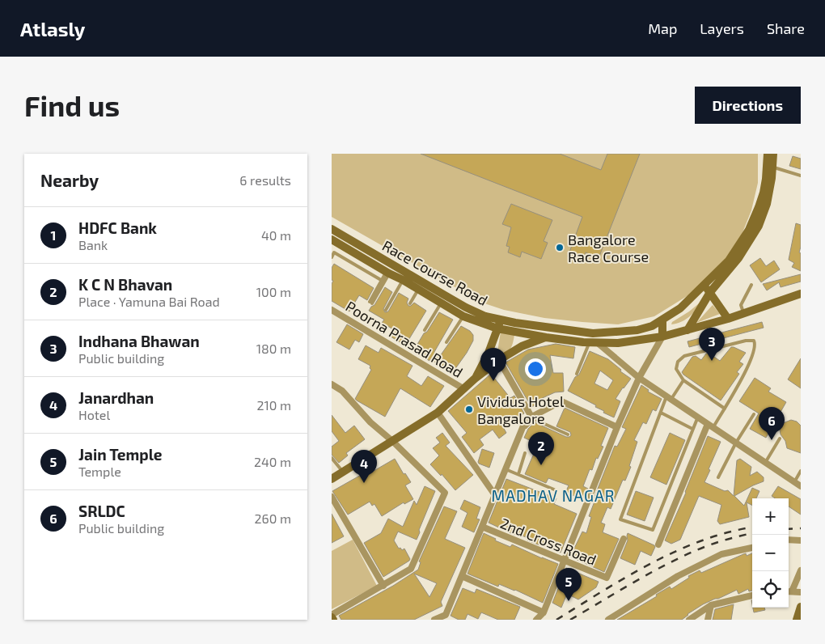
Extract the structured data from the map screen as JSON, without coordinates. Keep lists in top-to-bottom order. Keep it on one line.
{"streets":{"main road":["Race Course Road"],"street":["Poorna Prasad Road","2nd Cross Road"]},"districts":["MADHAV NAGAR"],"places":["Bangalore Race Course","Vividus Hotel Bangalore"],"page":{"header":"Atlasly","nav":["Map","Layers","Share"],"buttons":"Directions","title":"Find us","heading":["Nearby","6 results"],"list":[{"mark":"1","name":"HDFC Bank","note":"Bank","value":"40 m"},{"mark":"2","name":"K C N Bhavan","note":"Place · Yamuna Bai Road","value":"100 m"},{"mark":"3","name":"Indhana Bhawan","note":"Public building","value":"180 m"},{"mark":"4","name":"Janardhan","note":"Hotel","value":"210 m"},{"mark":"5","name":"Jain Temple","note":"Temple","value":"240 m"},{"mark":"6","name":"SRLDC","note":"Public building","value":"260 m"}],"pins":["3","1","6","2","4","5"],"map_buttons":["+","−"]}}
